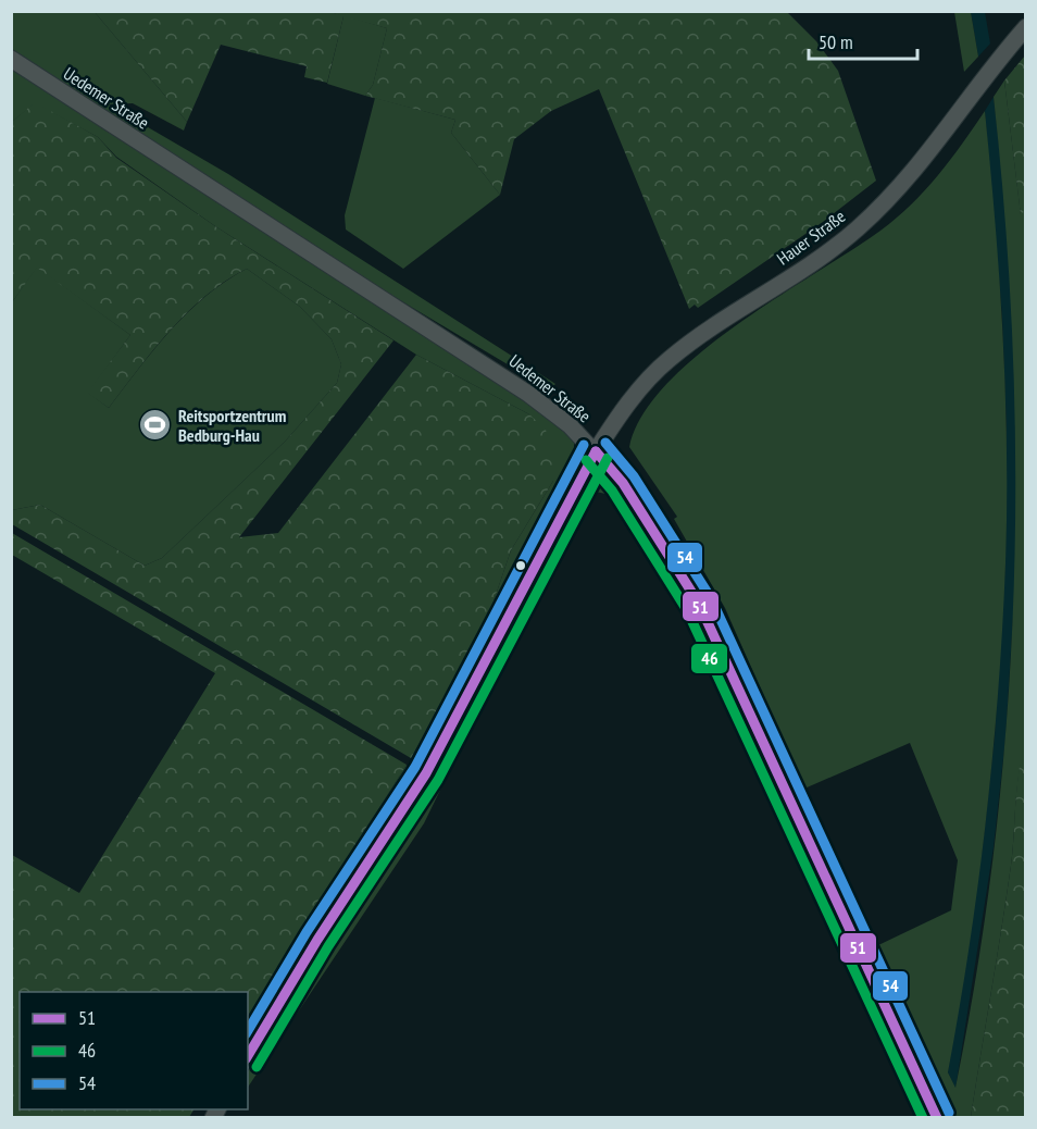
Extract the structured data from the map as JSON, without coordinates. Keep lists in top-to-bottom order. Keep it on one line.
{"streets":{"main road":["Uedemer Straße","Hauer Straße"]},"crossings":[["Uedemer Straße","Hauer Straße"]],"places":{"sports":["Reitsportzentrum Bedburg-Hau"]},"lines":["transit line 54","transit line 51","transit line 46"],"legend":["51","46","54"],"scale_bar":"50 m"}
